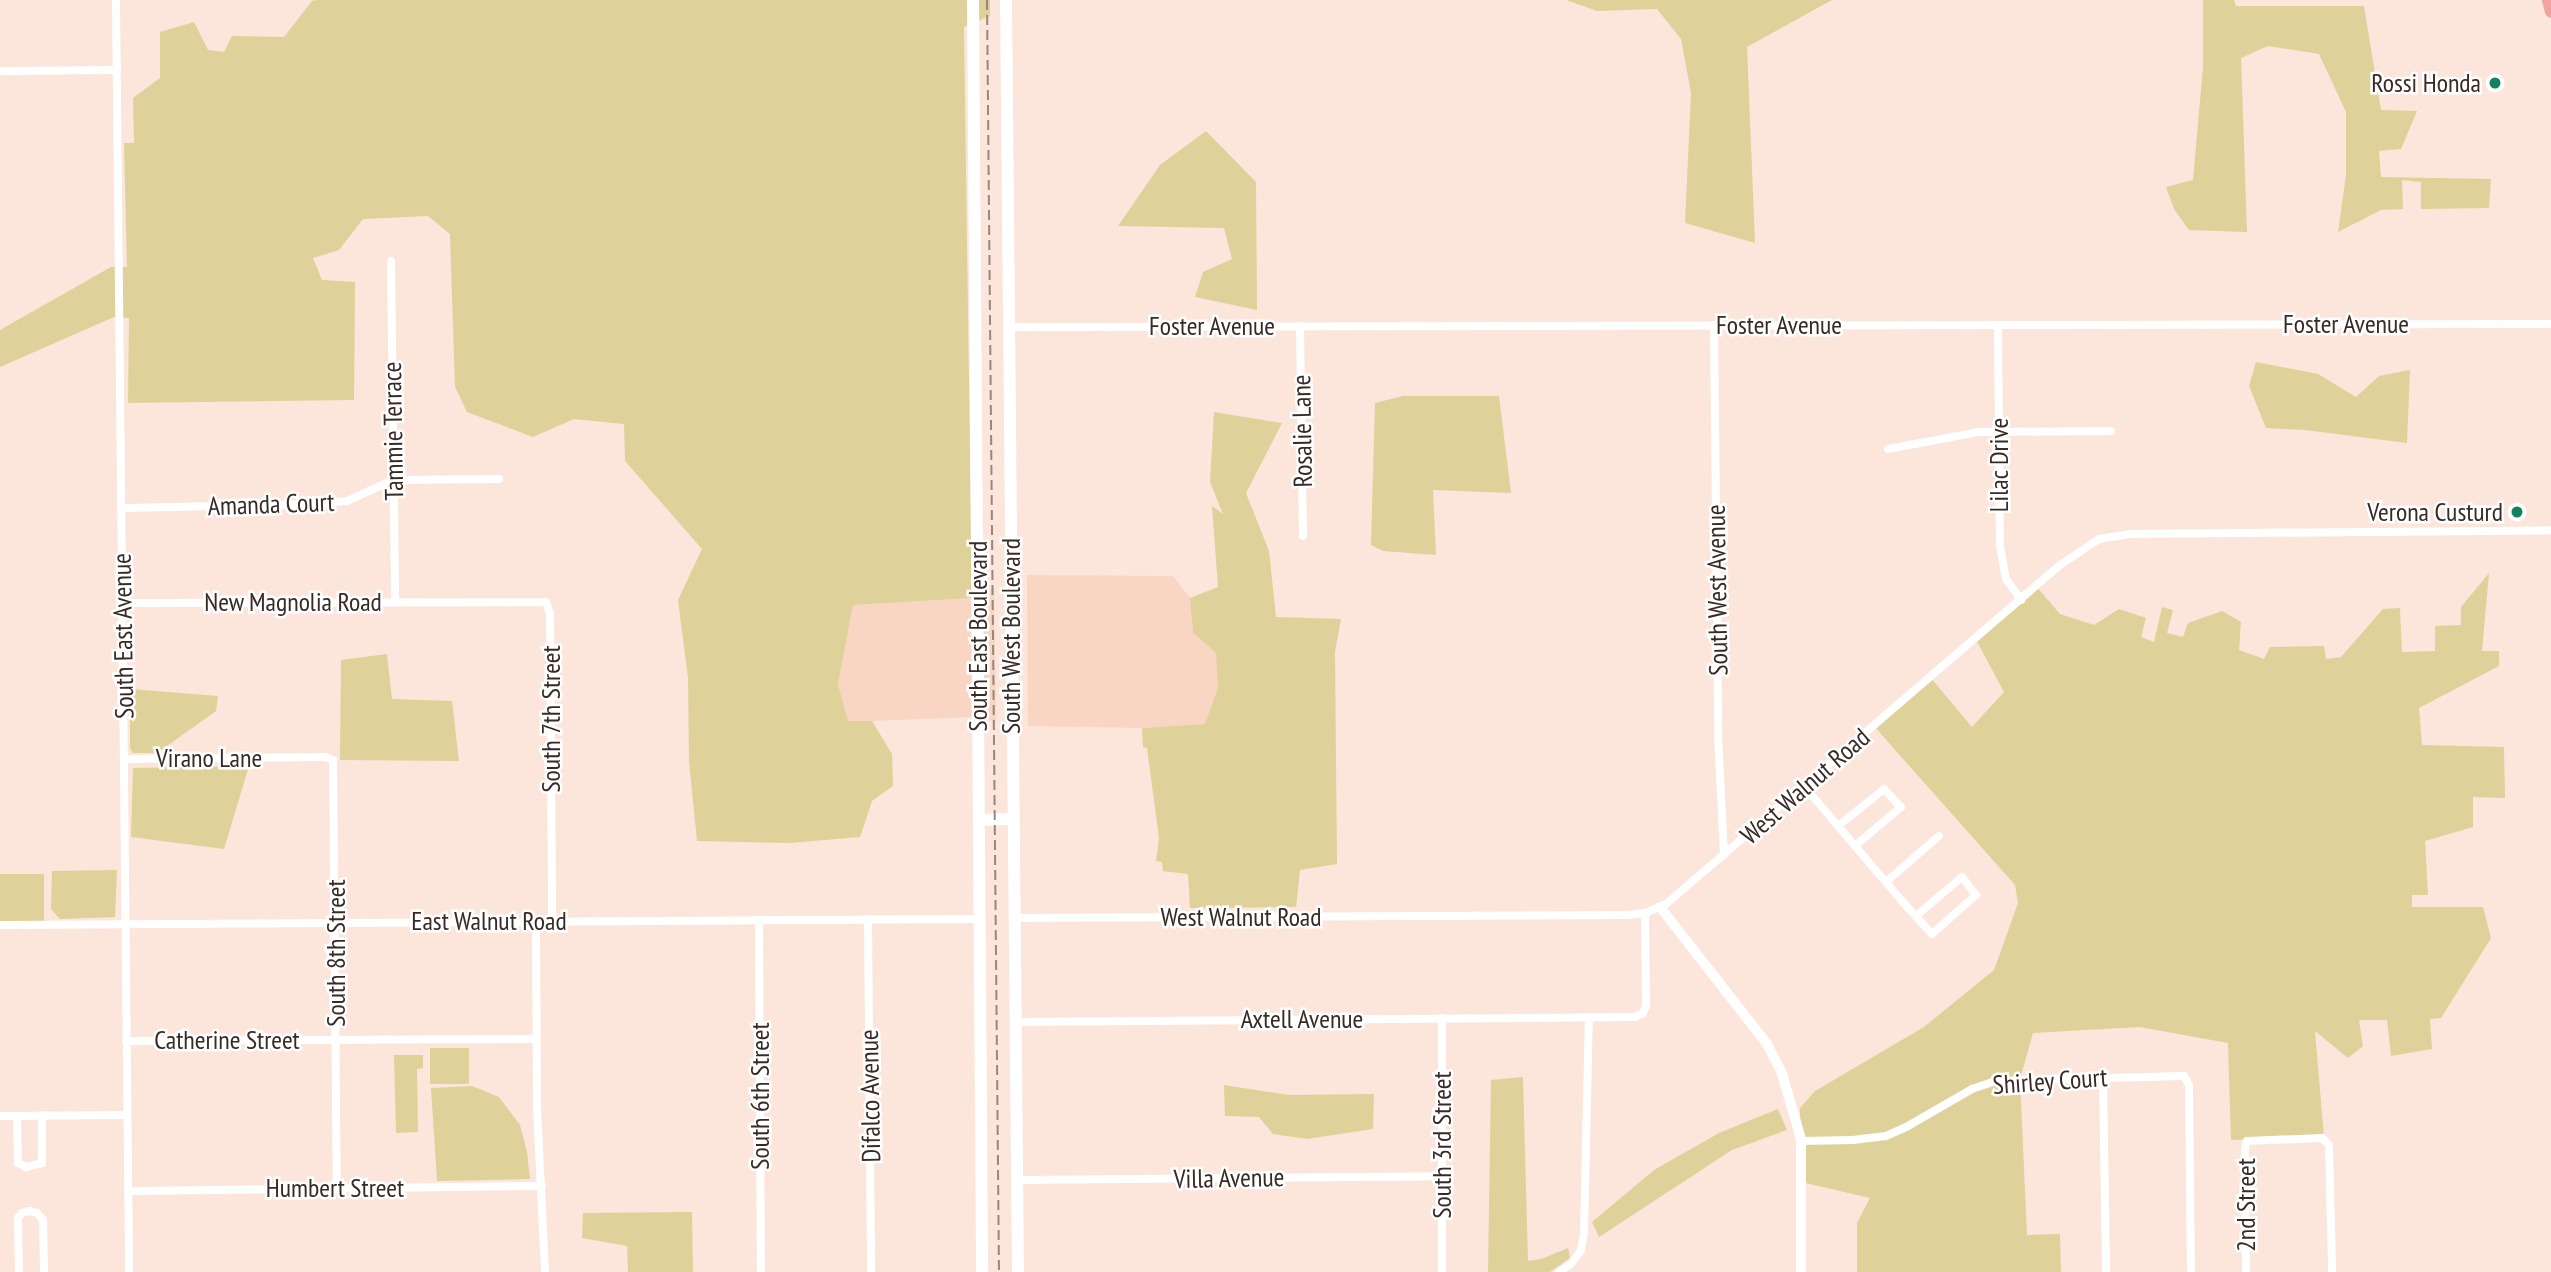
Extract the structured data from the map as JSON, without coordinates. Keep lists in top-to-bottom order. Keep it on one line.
{"streets":{"main road":["South East Boulevard","South West Boulevard"],"street":["Foster Avenue","Tammie Terrace","Rosalie Lane","Lilac Drive","Amanda Court","South West Avenue","New Magnolia Road","South East Avenue","South 7th Street","Virano Lane","West Walnut Road","East Walnut Road","South 8th Street","Axtell Avenue","Catherine Street","Shirley Court","South 6th Street","Difalco Avenue","South 3rd Street","Villa Avenue","Humbert Street","2nd Street"]},"crossings":[["Foster Avenue","Rosalie Lane"],["Foster Avenue","Lilac Drive"],["Foster Avenue","South West Avenue"],["Foster Avenue","South West Boulevard"],["Tammie Terrace","Amanda Court"],["Tammie Terrace","New Magnolia Road"],["Lilac Drive","West Walnut Road"],["Amanda Court","South East Avenue"],["South West Avenue","West Walnut Road"],["New Magnolia Road","South East Avenue"],["New Magnolia Road","South 7th Street"],["South East Avenue","Virano Lane"],["South East Avenue","East Walnut Road"],["South East Avenue","Catherine Street"],["South East Avenue","Humbert Street"],["South East Boulevard","East Walnut Road"],["South West Boulevard","West Walnut Road"],["South West Boulevard","Axtell Avenue"],["South West Boulevard","Villa Avenue"],["South 7th Street","East Walnut Road"],["Virano Lane","South 8th Street"],["West Walnut Road","Axtell Avenue"],["East Walnut Road","South 8th Street"],["East Walnut Road","South 6th Street"],["East Walnut Road","Difalco Avenue"],["South 8th Street","Catherine Street"],["South 8th Street","Humbert Street"],["Axtell Avenue","South 3rd Street"],["South 3rd Street","Villa Avenue"]],"places":["Rossi Honda","Verona Custurd"]}
